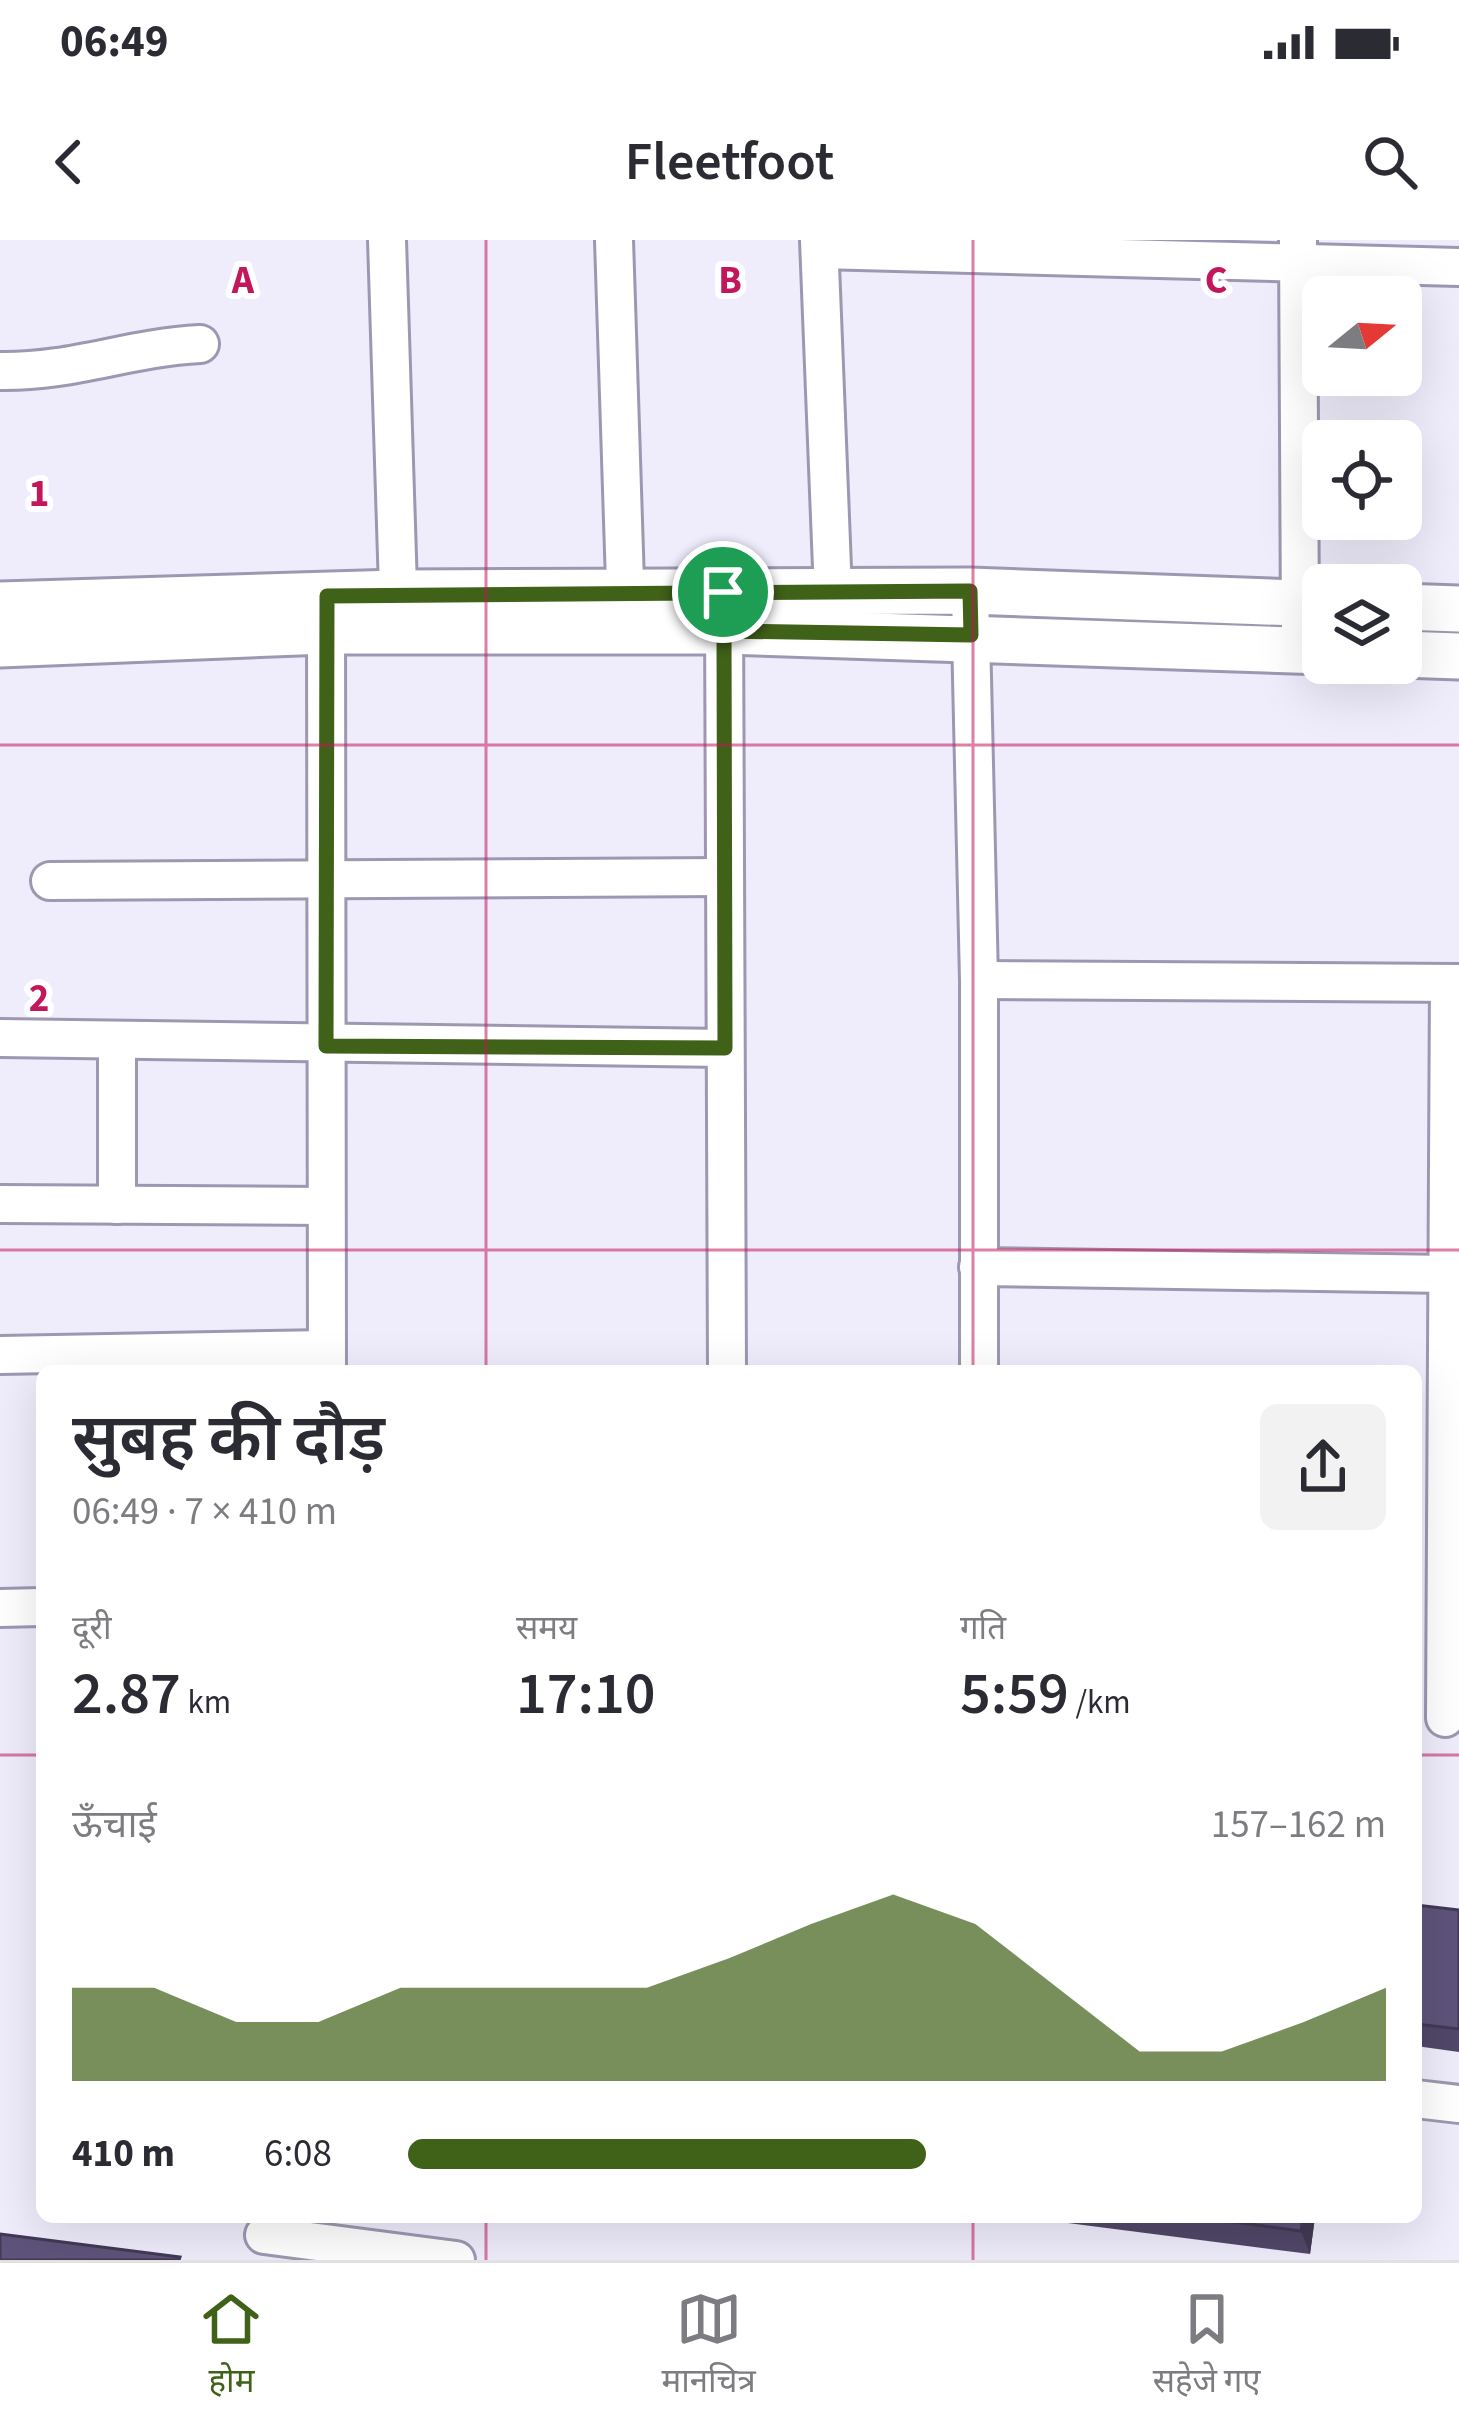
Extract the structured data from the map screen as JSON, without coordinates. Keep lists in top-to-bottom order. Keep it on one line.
{"north":"right","page":{"status":"06:49","header":"Fleetfoot","heading":["सुबह की दौड़","06:49 · 7 × 410 m"],"stats":[["दूरी","2.87 km"],["समय","17:10"],["गति","5:59 /km"]],"chart":["ऊँचाई","157–162 m"],"list":[{"name":"410 m","note":"6:08"}],"tabs":["होम","मानचित्र","सहेजे गए"]},"grid":{"columns":["A","B","C"],"rows":["1","2"]}}
